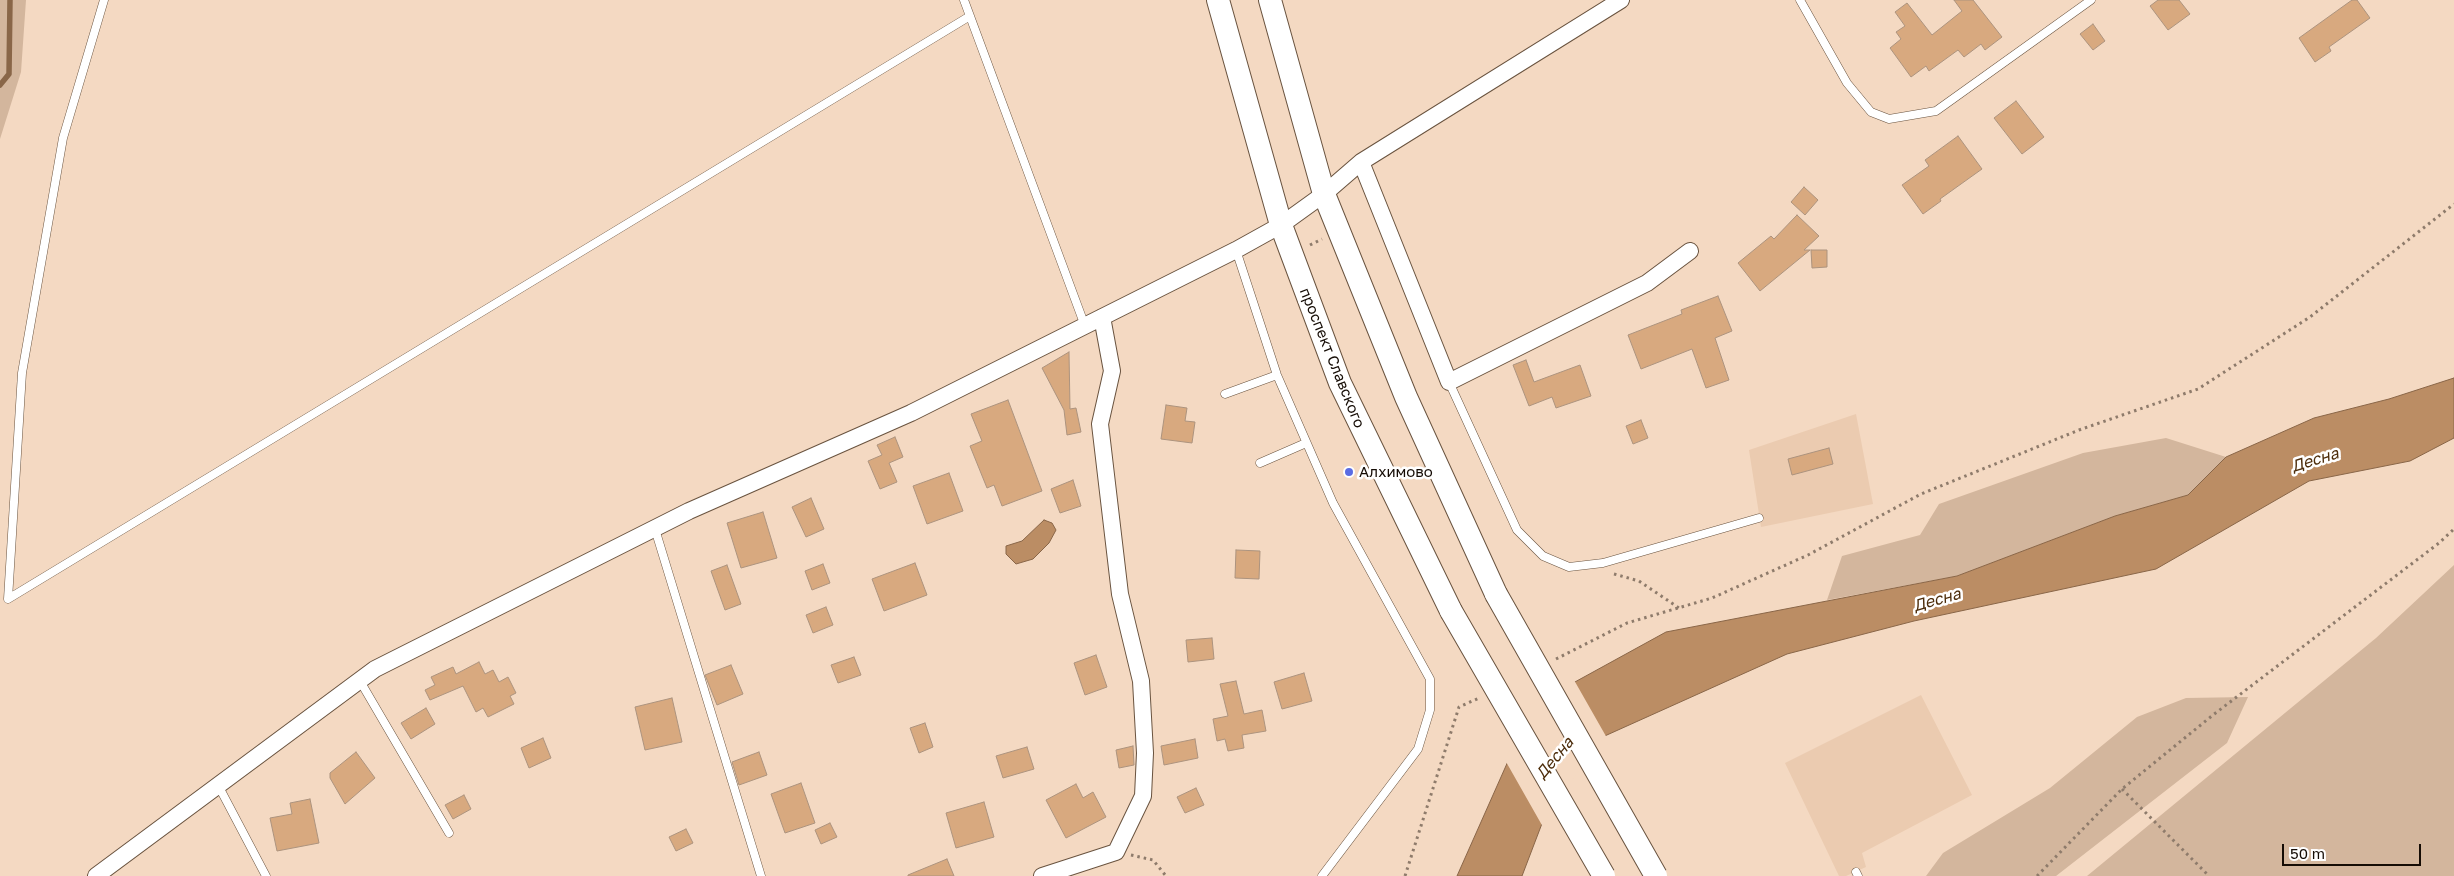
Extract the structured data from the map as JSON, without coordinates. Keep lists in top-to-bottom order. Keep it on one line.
{"streets":{"main road":["проспект Славского"]},"water":["Десна"],"places":["Алхимово"],"scale_bar":"50 m"}
